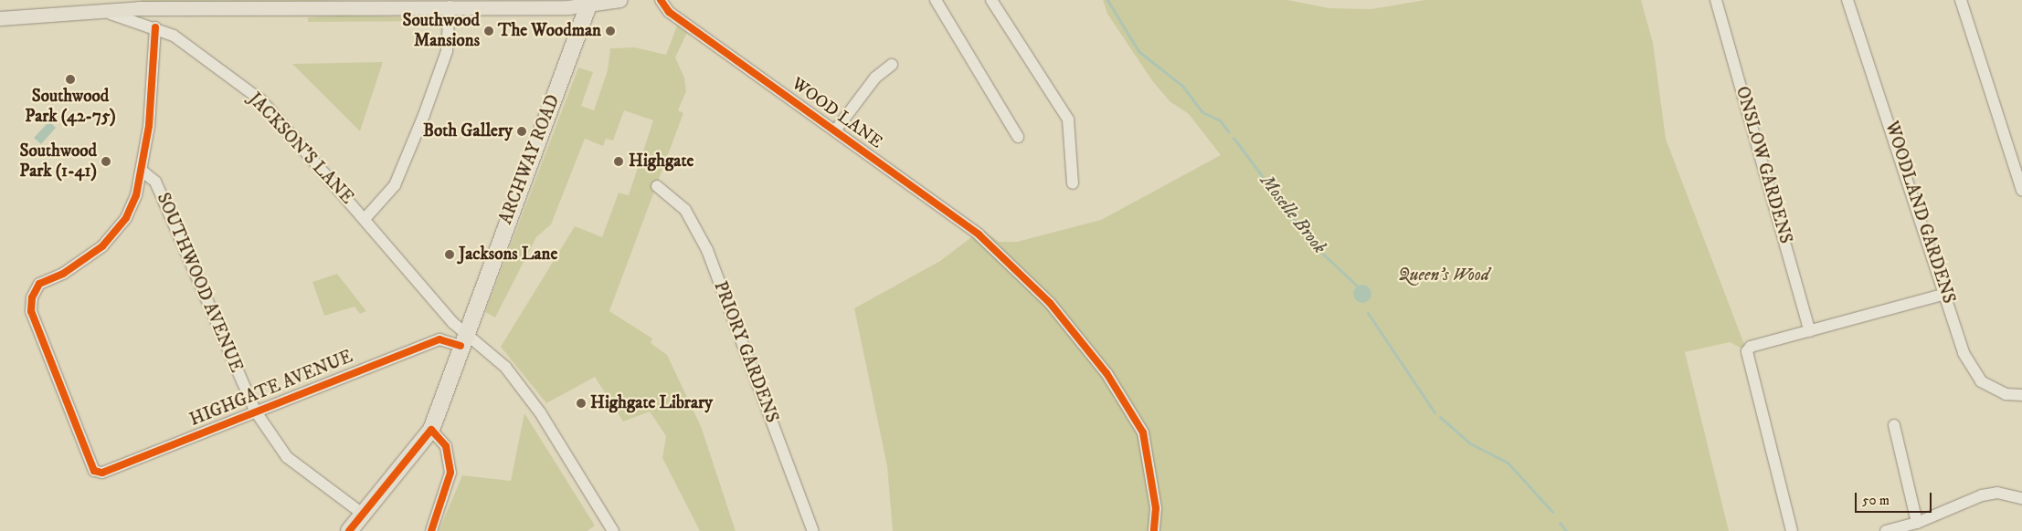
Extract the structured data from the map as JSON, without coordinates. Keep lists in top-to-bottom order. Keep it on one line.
{"streets":{"highway":["ARCHWAY ROAD"],"street":["WOOD LANE","JACKSON'S LANE","ONSLOW GARDENS","WOODLAND GARDENS","SOUTHWOOD AVENUE","PRIORY GARDENS","HIGHGATE AVENUE"]},"crossings":[["JACKSON'S LANE","ARCHWAY ROAD"],["JACKSON'S LANE","HIGHGATE AVENUE"],["ARCHWAY ROAD","SOUTHWOOD AVENUE"],["ARCHWAY ROAD","HIGHGATE AVENUE"],["SOUTHWOOD AVENUE","HIGHGATE AVENUE"]],"water":["Moselle Brook"],"parks":["Queen’s Wood"],"places":["Southwood Mansions","The Woodman","Southwood Park (42-75)","Both Gallery","Southwood Park (1-41)","Highgate","Jacksons Lane","Highgate Library"],"scale_bar":"50 m"}
